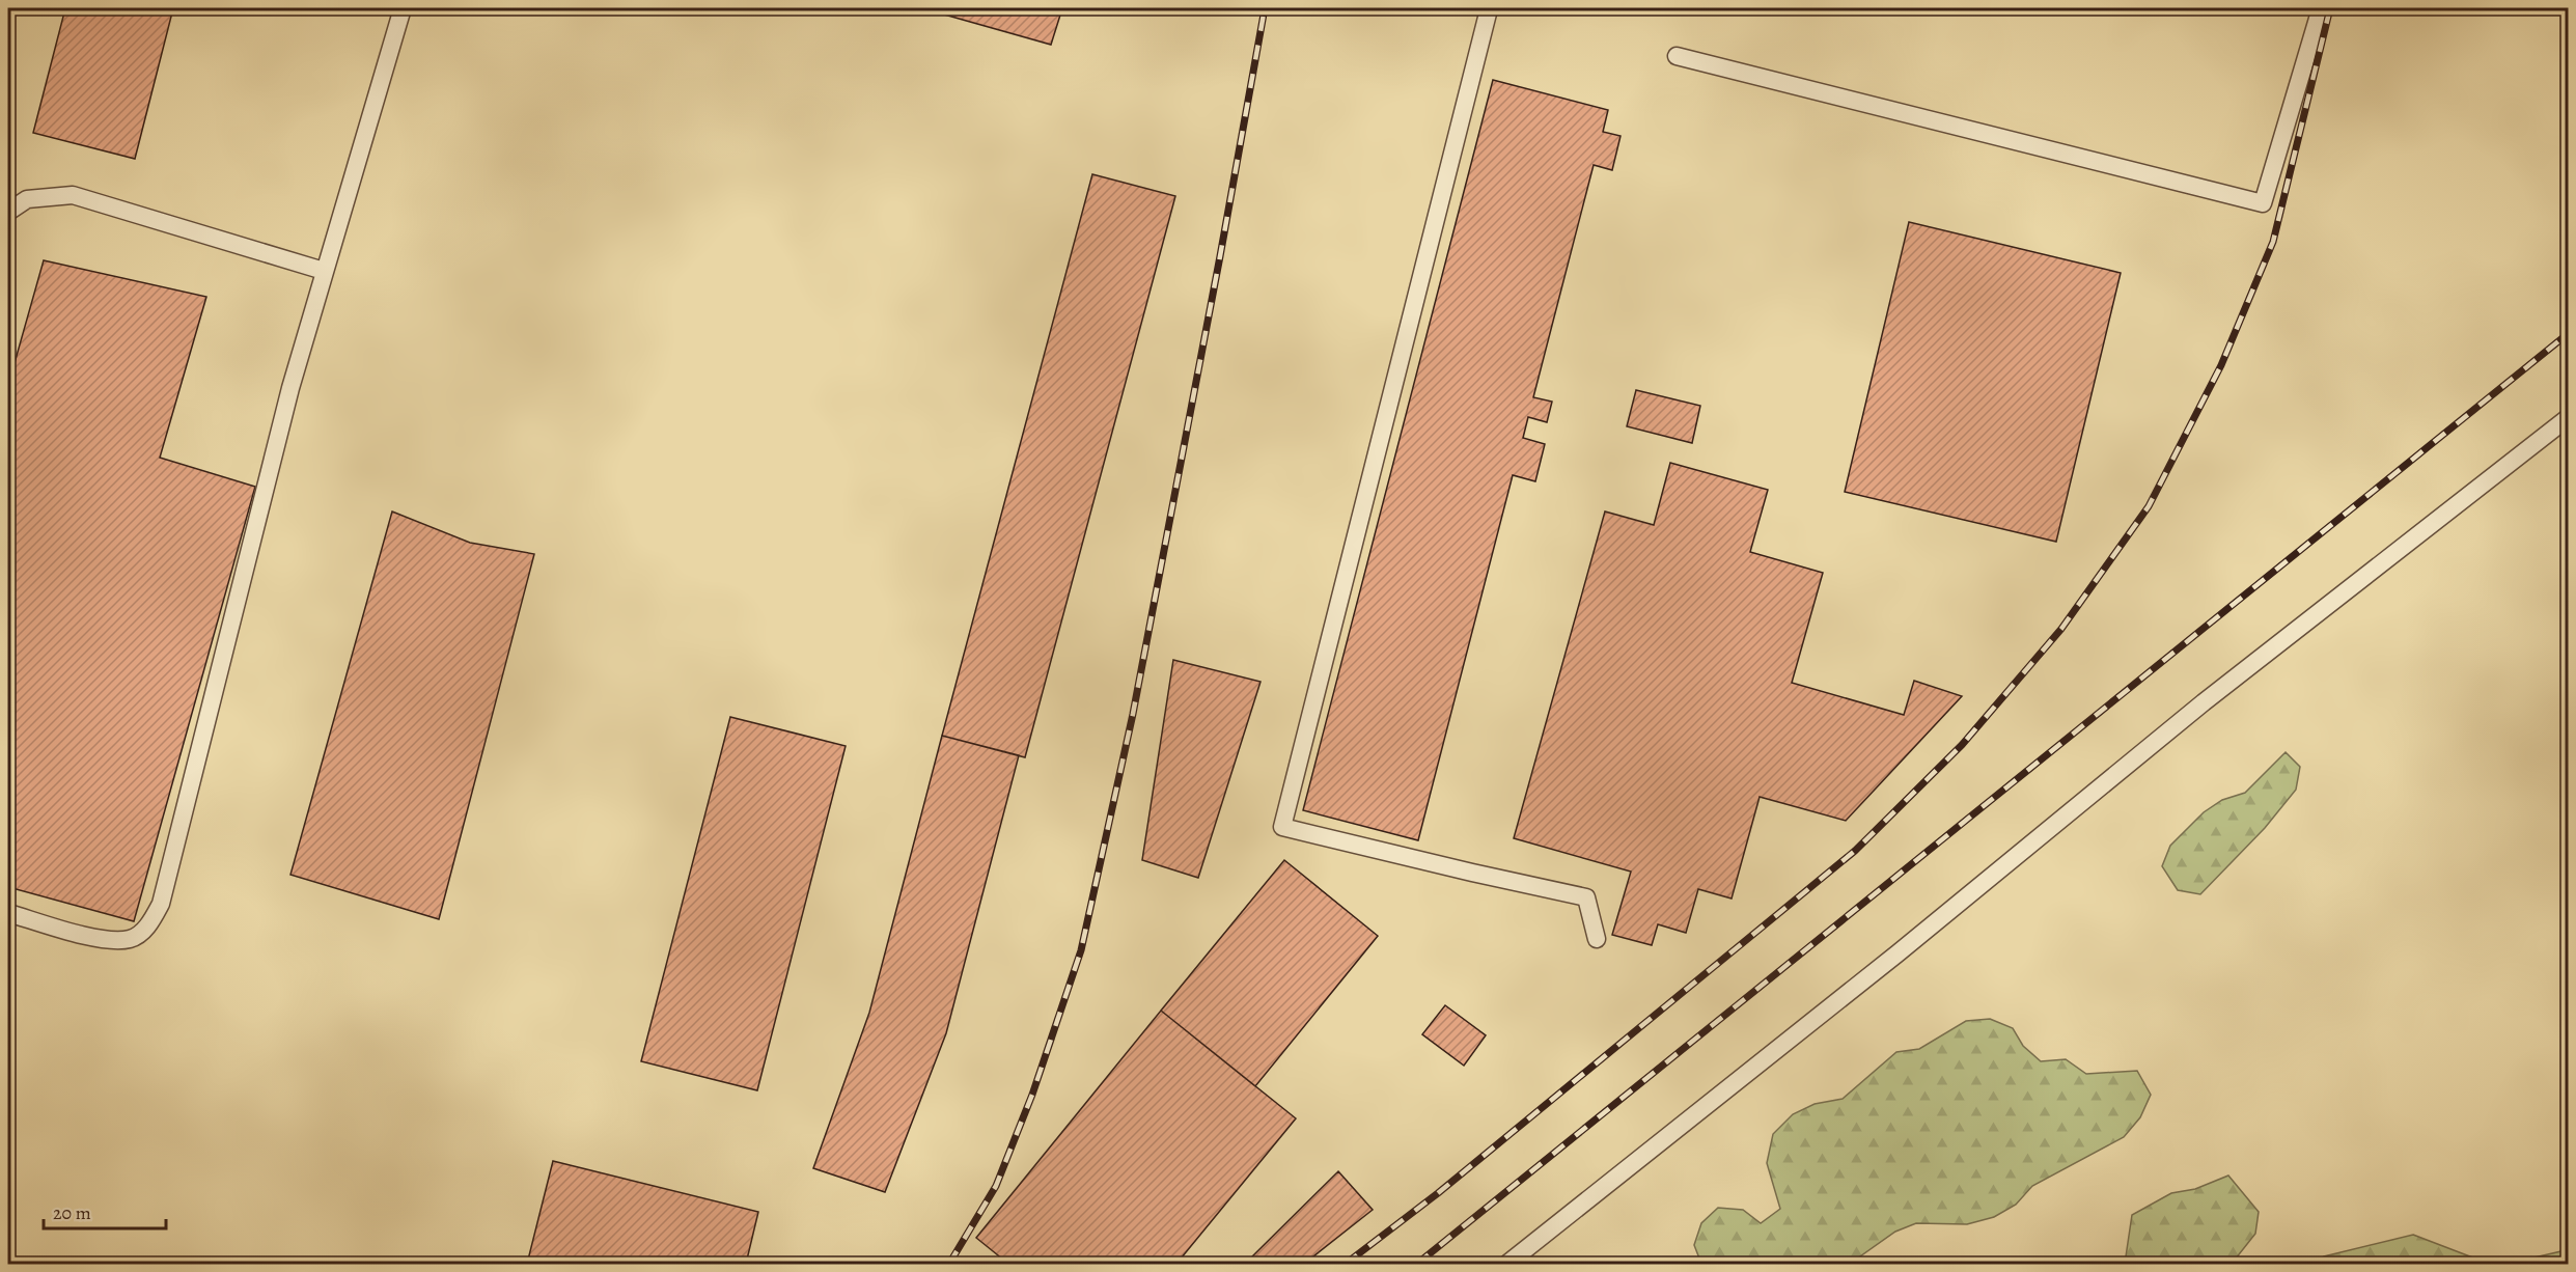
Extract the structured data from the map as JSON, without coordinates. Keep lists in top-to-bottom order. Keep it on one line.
{"scale_bar":"20 m"}
